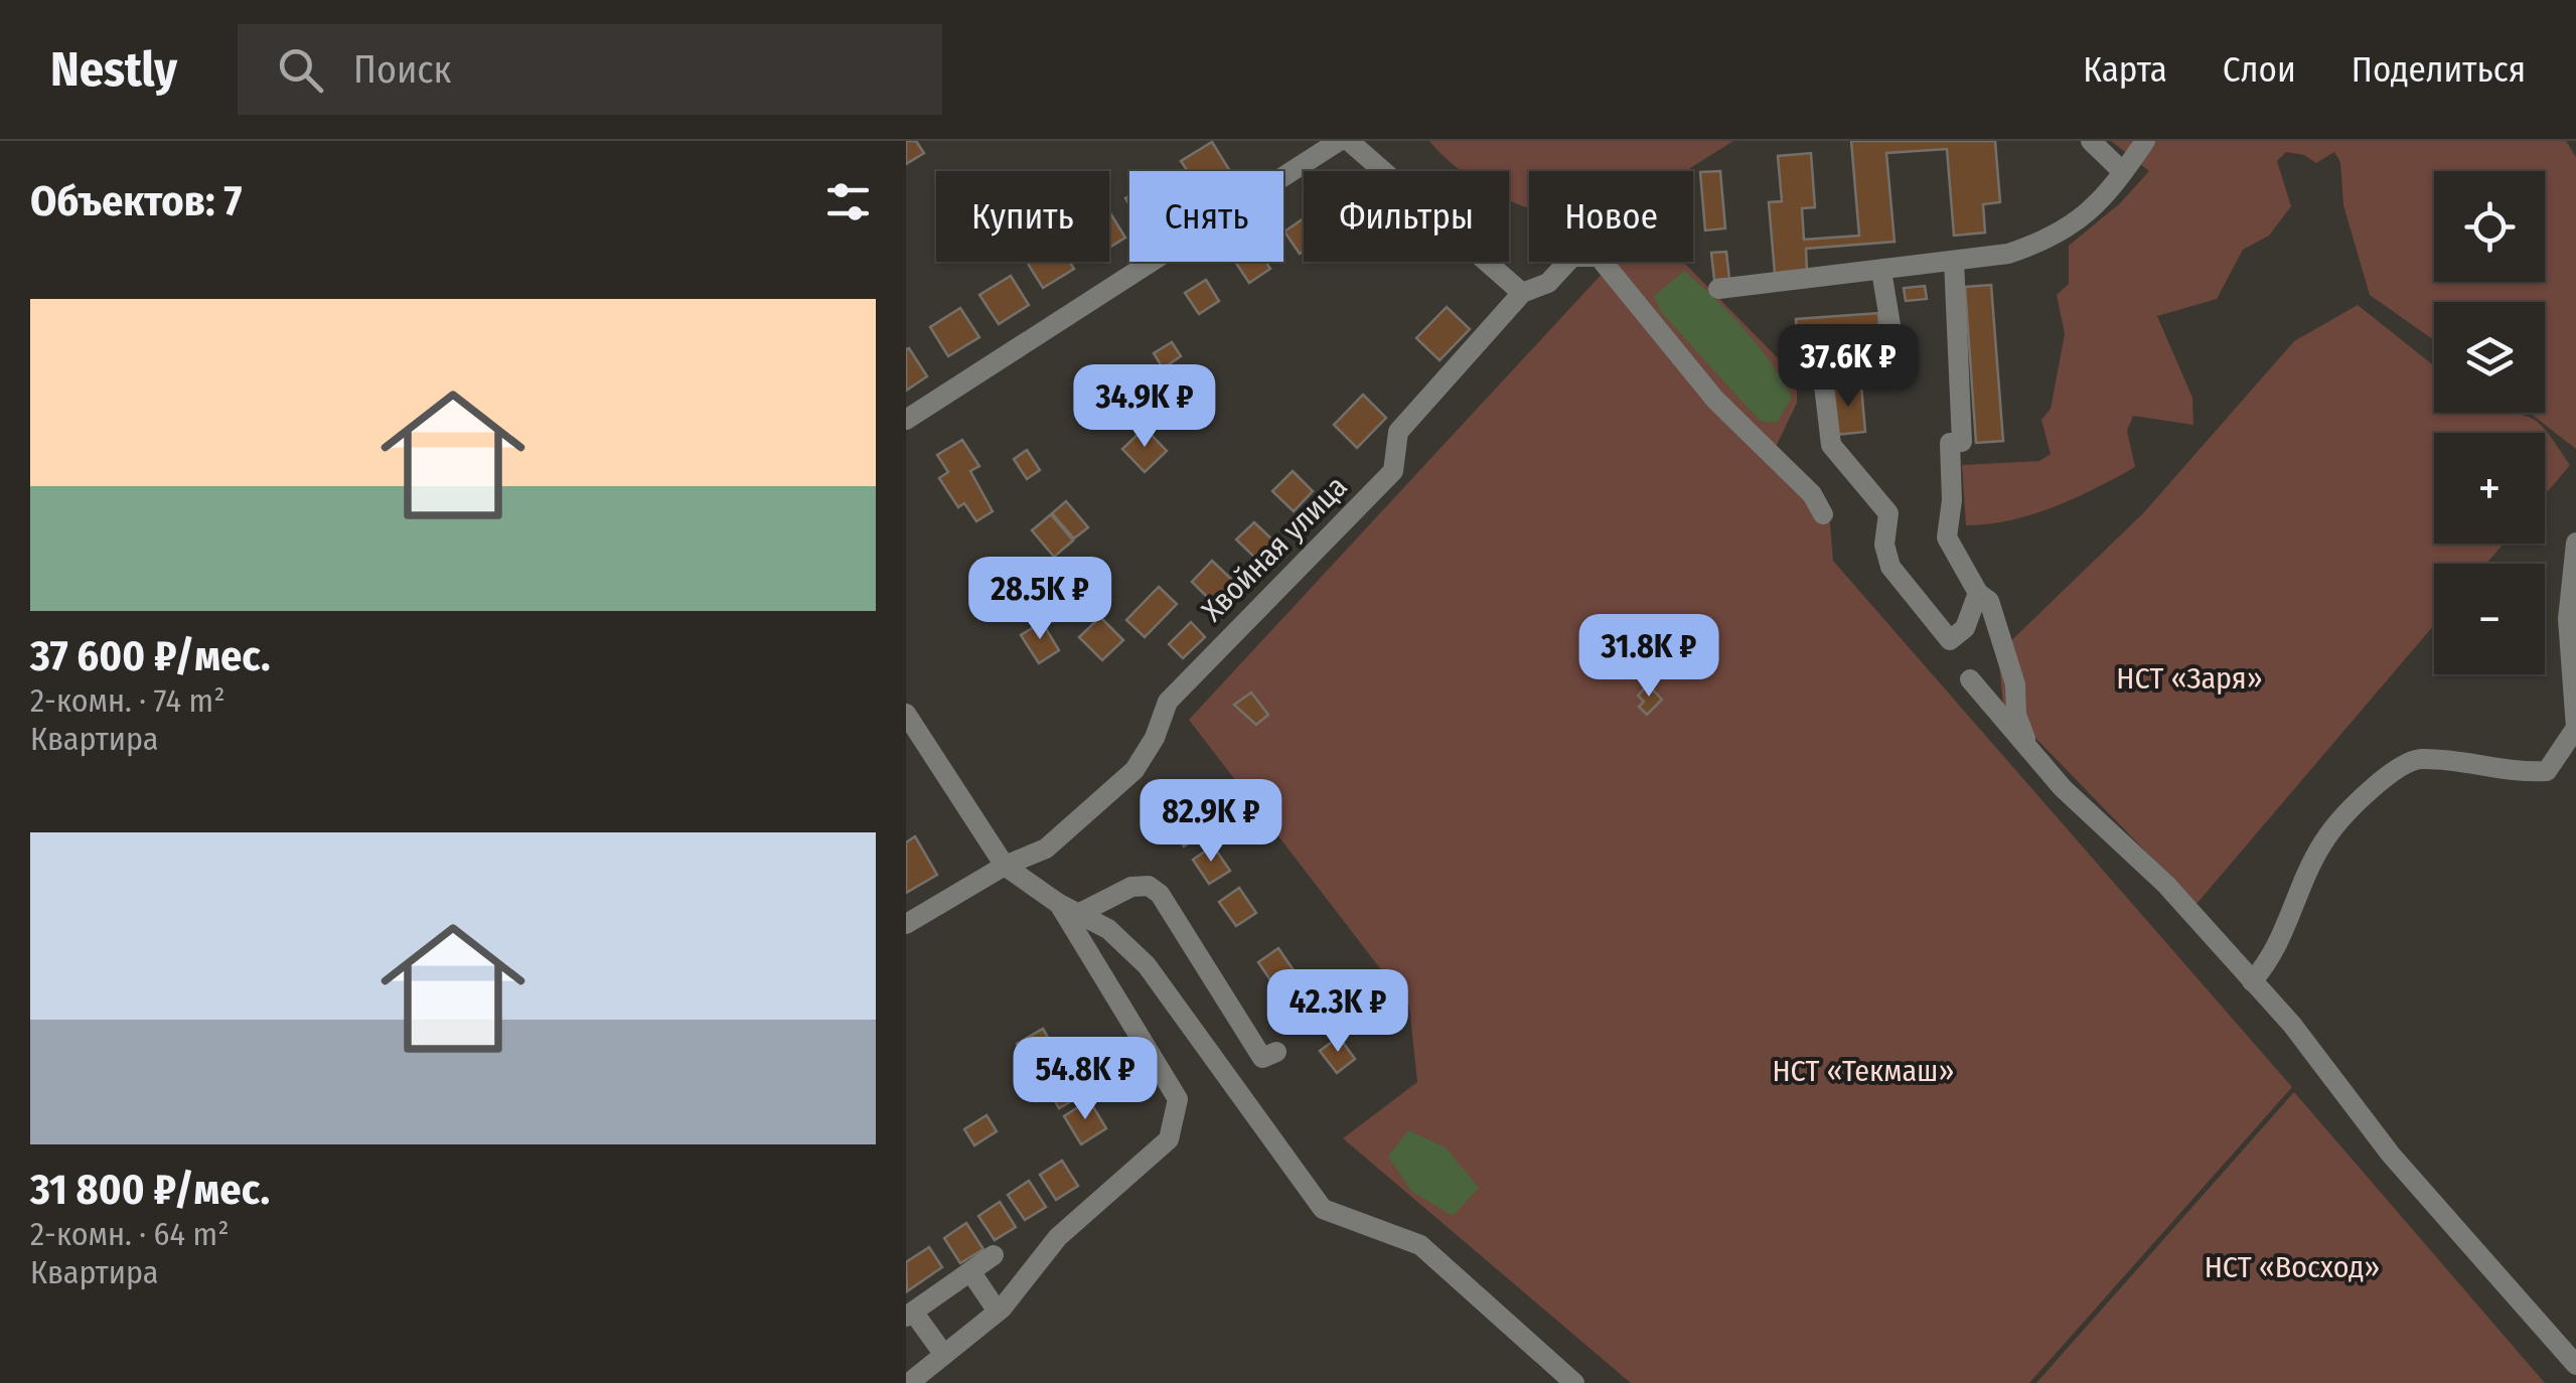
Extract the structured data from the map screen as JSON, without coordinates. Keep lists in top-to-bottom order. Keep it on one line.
{"streets":{"street":["Хвойная улица"]},"parks":["НСТ «Заря»","НСТ «Текмаш»","НСТ «Восход»"],"page":{"header":"Nestly","search":"Поиск","nav":["Карта","Слои","Поделиться"],"heading":"Объектов: 7","map_buttons":["+","−"],"chip":["Купить","Снять","Фильтры","Новое"],"list":[{"name":"37 600 ₽/мес.","note":"2-комн. · 74 m² · Квартира"},{"name":"31 800 ₽/мес.","note":"2-комн. · 64 m² · Квартира"}],"price":["37.6K ₽","34.9K ₽","28.5K ₽","31.8K ₽","82.9K ₽","42.3K ₽","54.8K ₽"]}}
